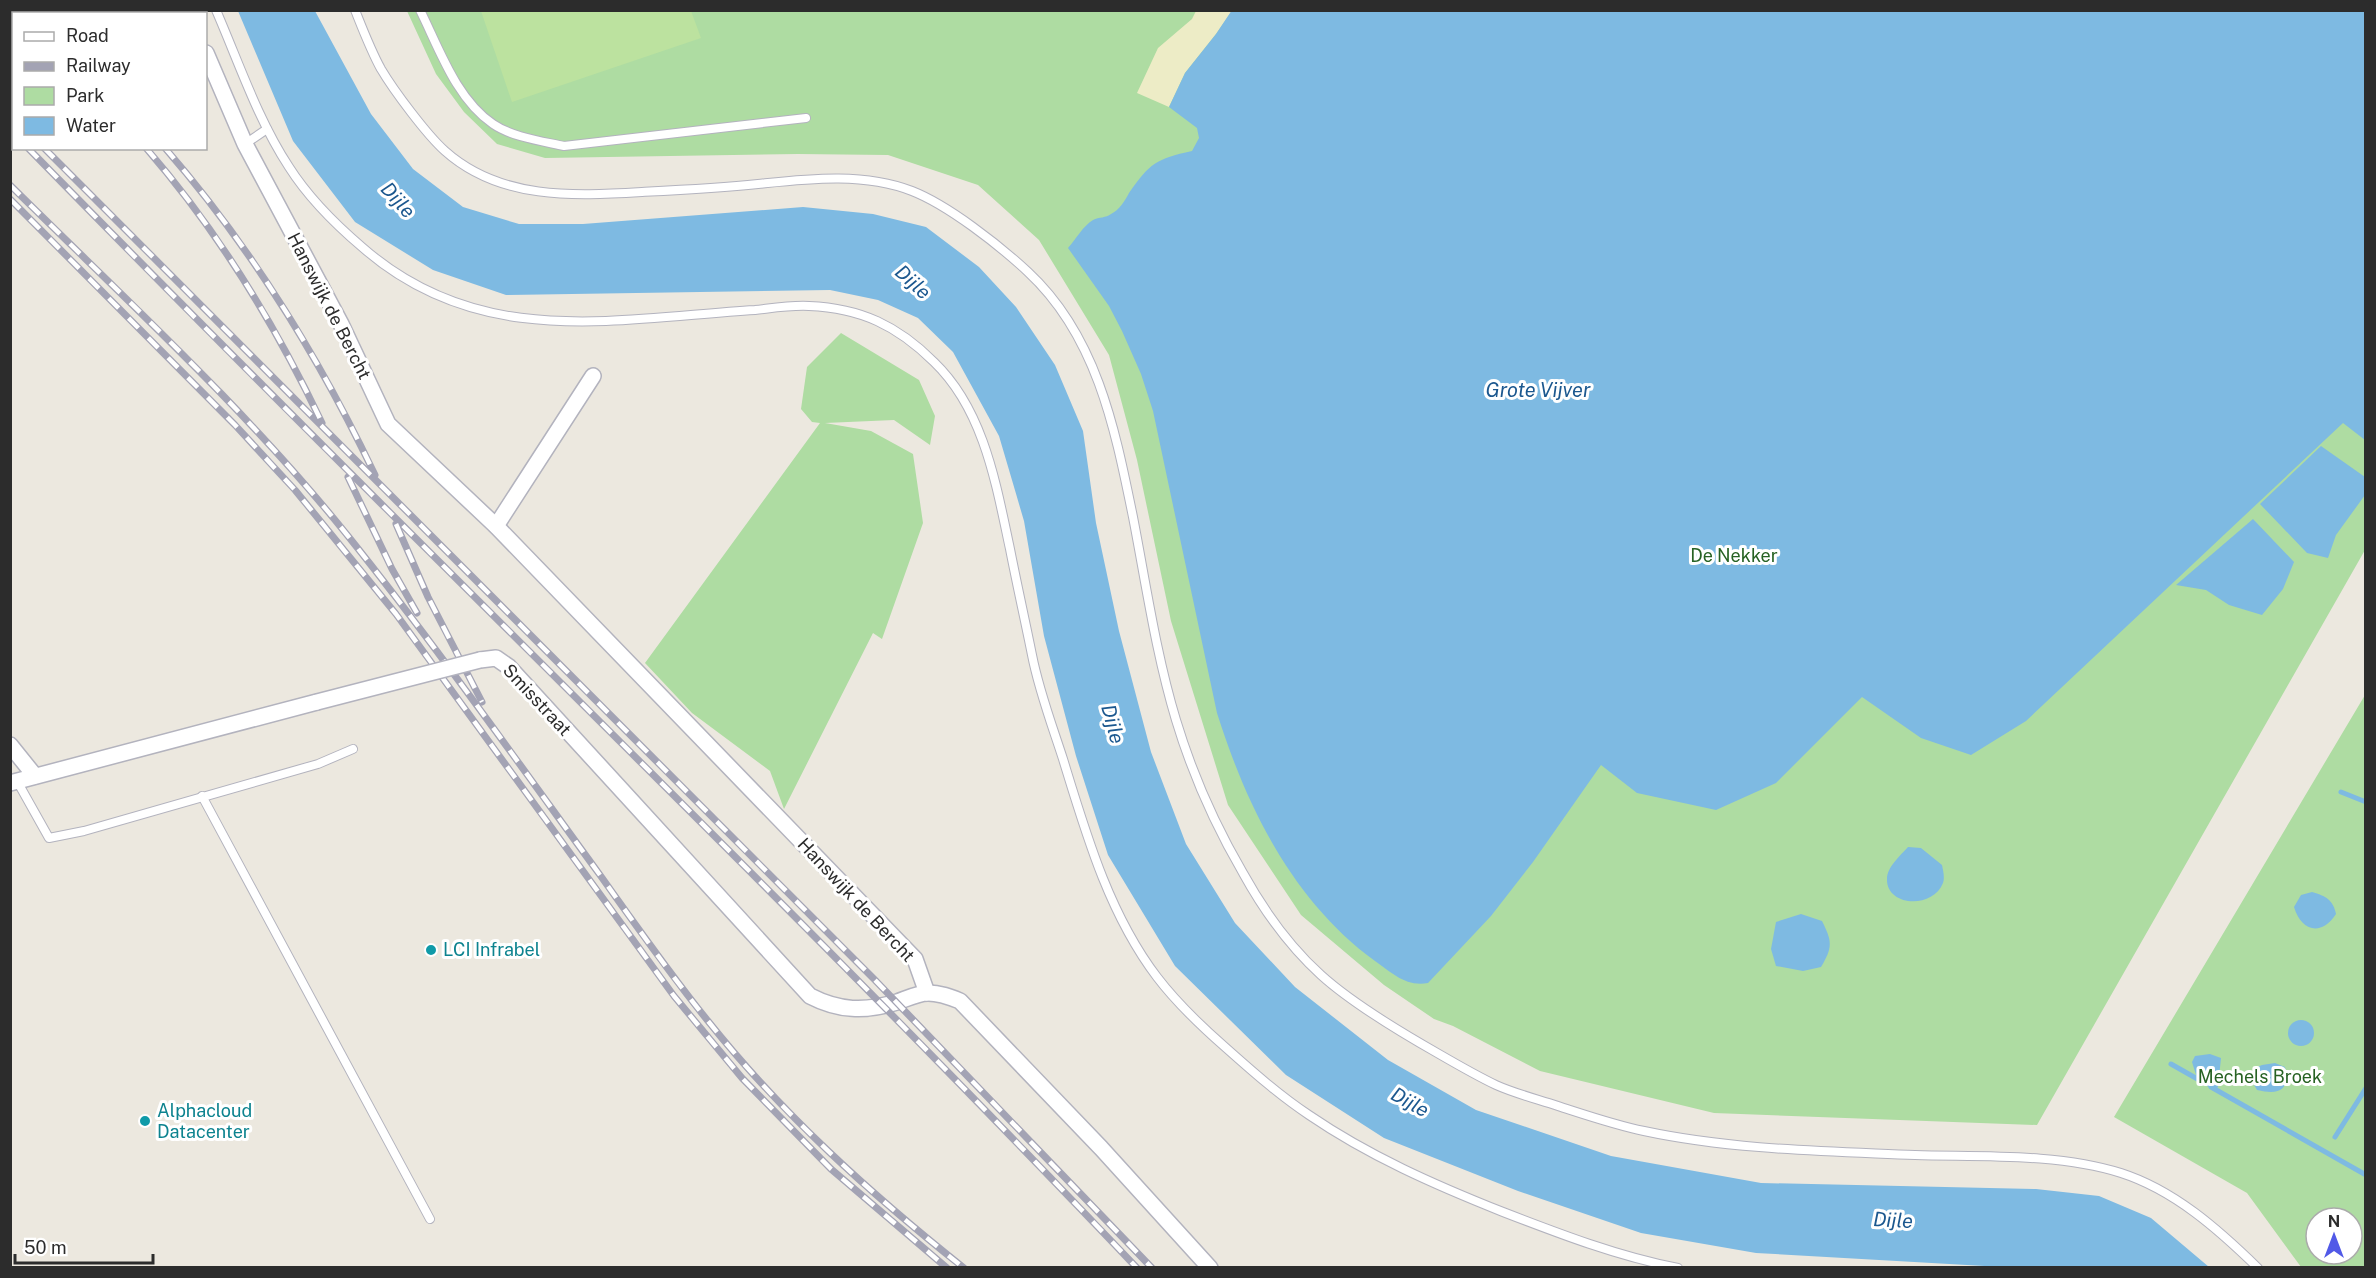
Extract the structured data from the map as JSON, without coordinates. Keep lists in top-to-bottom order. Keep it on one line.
{"streets":{"street":["Hanswijk de Bercht","Smisstraat"]},"crossings":[["Hanswijk de Bercht","Smisstraat"]],"water":["Dijle","Grote Vijver"],"parks":["De Nekker","Mechels Broek"],"places":["LCI Infrabel","Alphacloud Datacenter"],"legend":["Road","Railway","Park","Water"],"scale_bar":"50 m","north":"top"}
